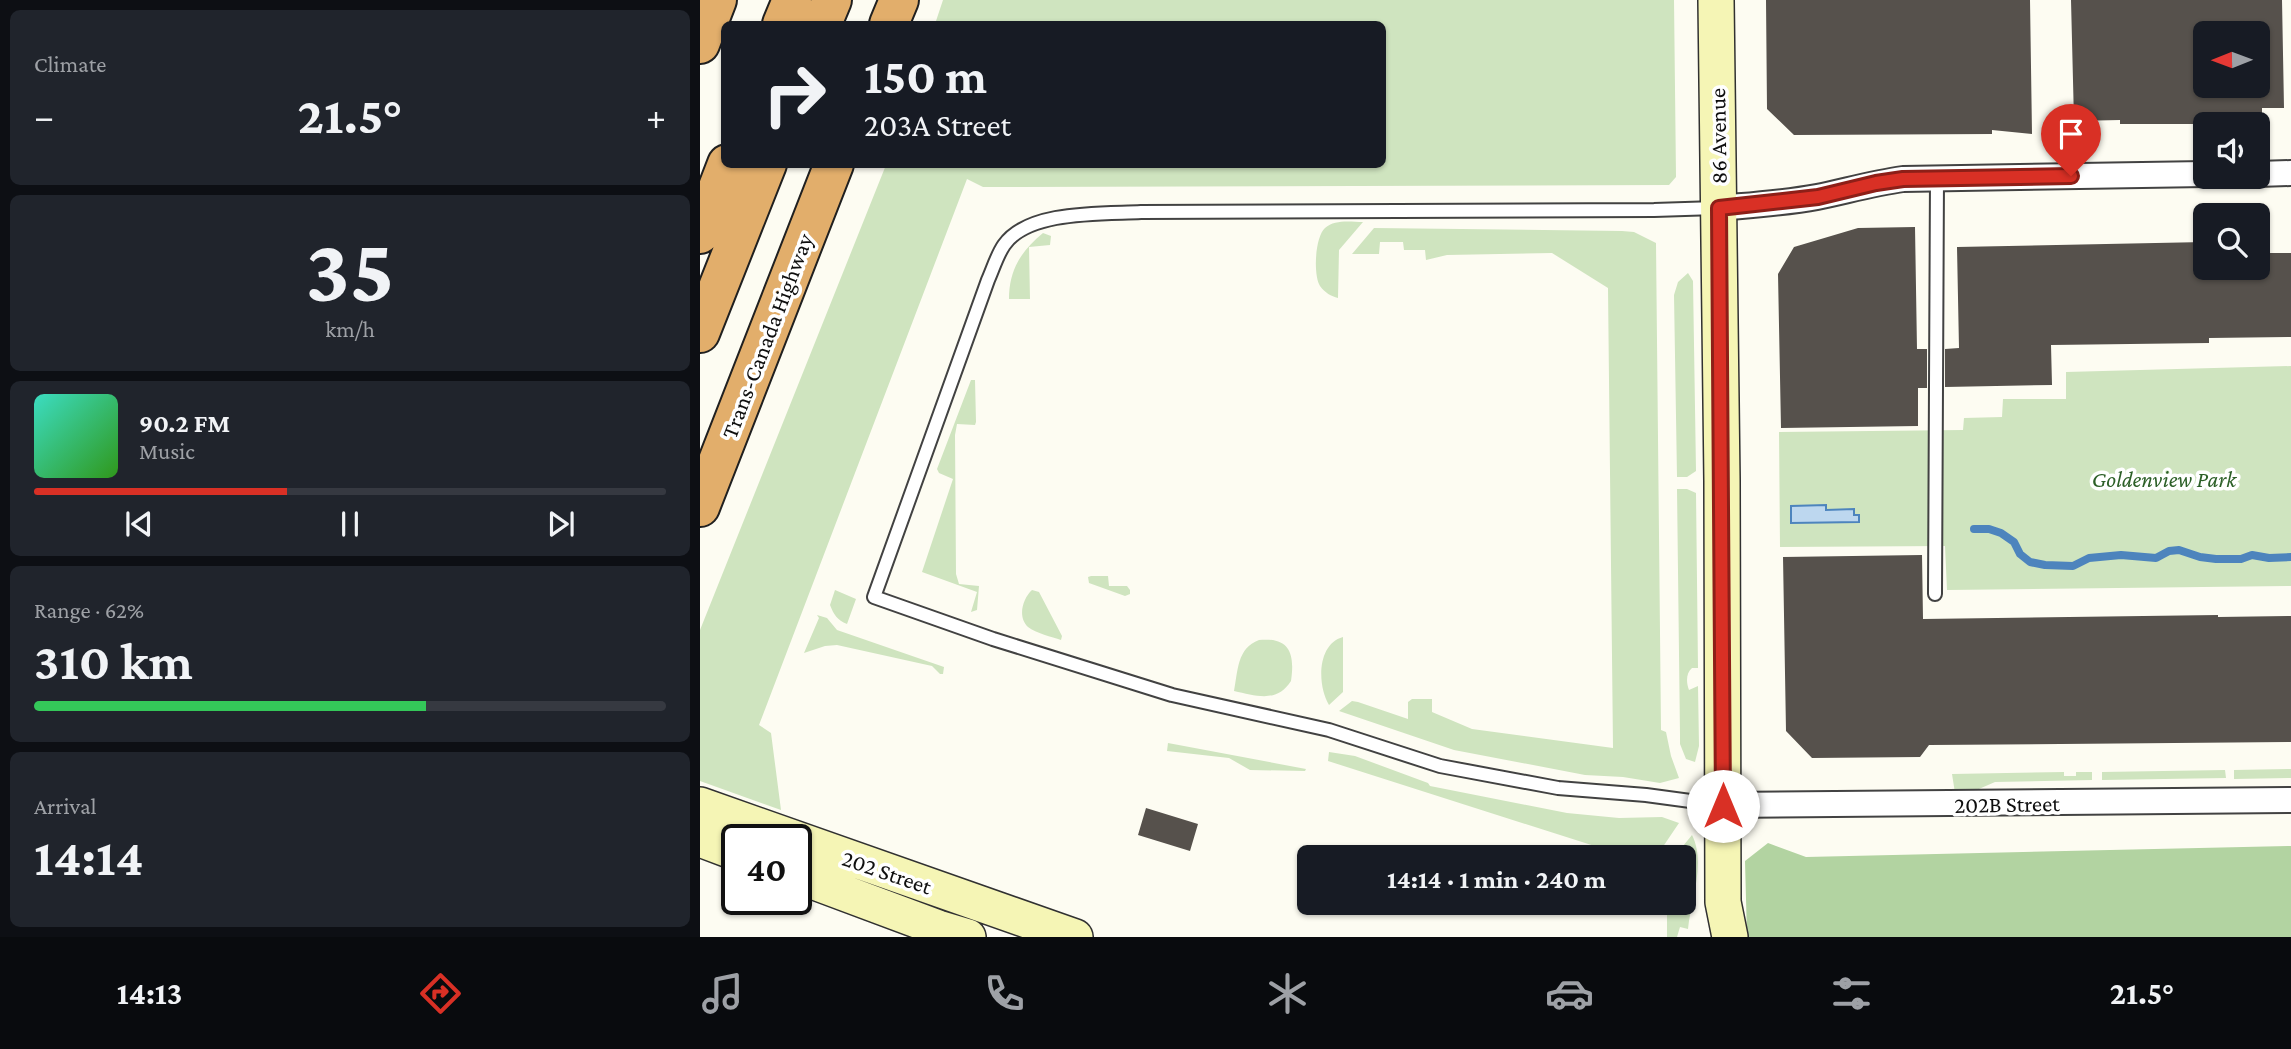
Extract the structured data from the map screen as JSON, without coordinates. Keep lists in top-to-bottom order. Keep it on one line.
{"streets":{"highway":["Trans-Canada Highway"],"street":["86 Avenue","202B Street","202 Street"]},"crossings":[["86 Avenue","202B Street"]],"parks":["Goldenview Park"],"north":"left","page":{"tile":["Climate",["35","km/h"],["Range · 62%","310 km"],["Arrival","14:14"]],"turn":["150 m","203A Street"],"heat":["−","21.5°","+"],"song":["90.2 FM","Music"],"limit":"40","trip":"14:14 · 1 min · 240 m","tabs":["14:13","21.5°"]}}
